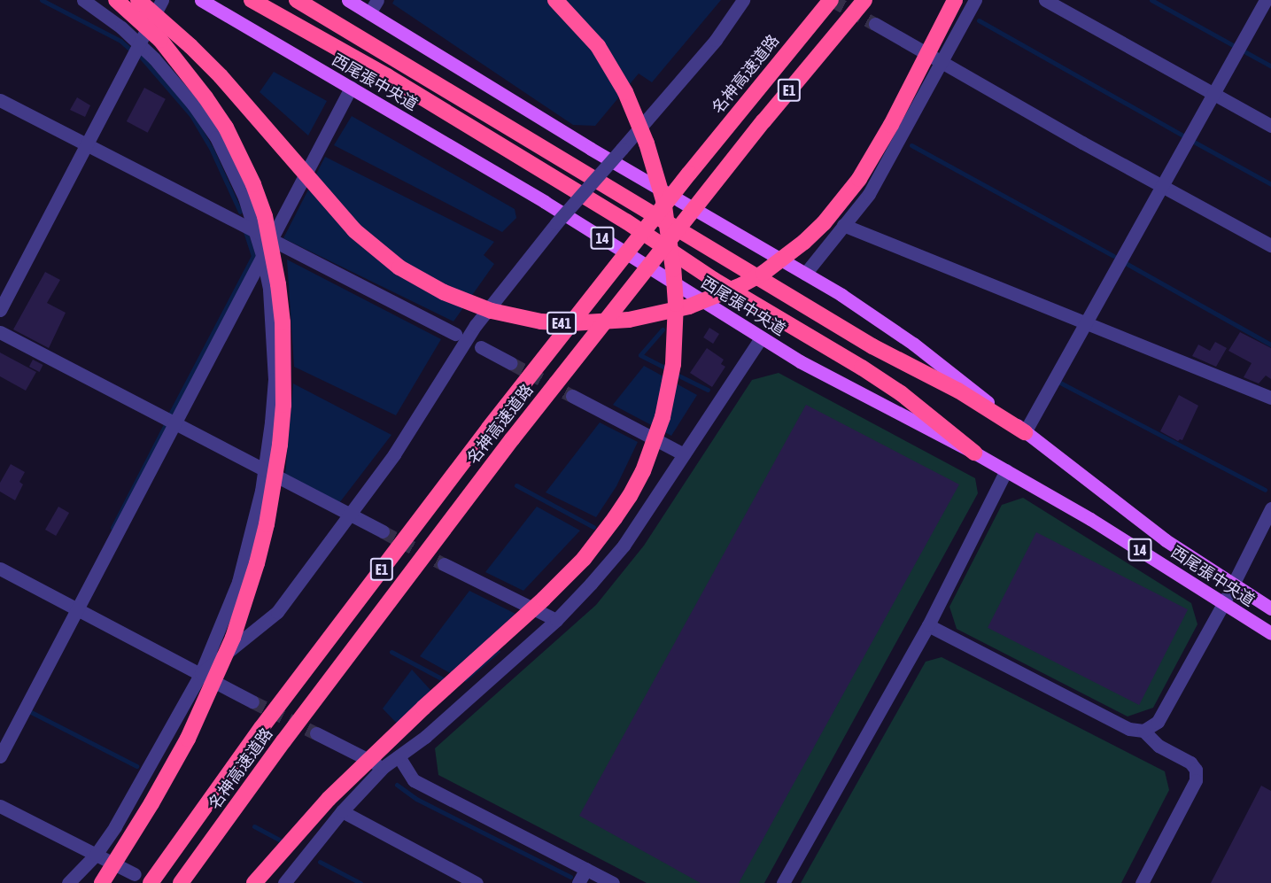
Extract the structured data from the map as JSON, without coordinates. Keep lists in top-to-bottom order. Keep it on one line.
{"streets":{"highway":["名神高速道路","E1","E41"],"main road":["西尾張中央道","14"]}}
